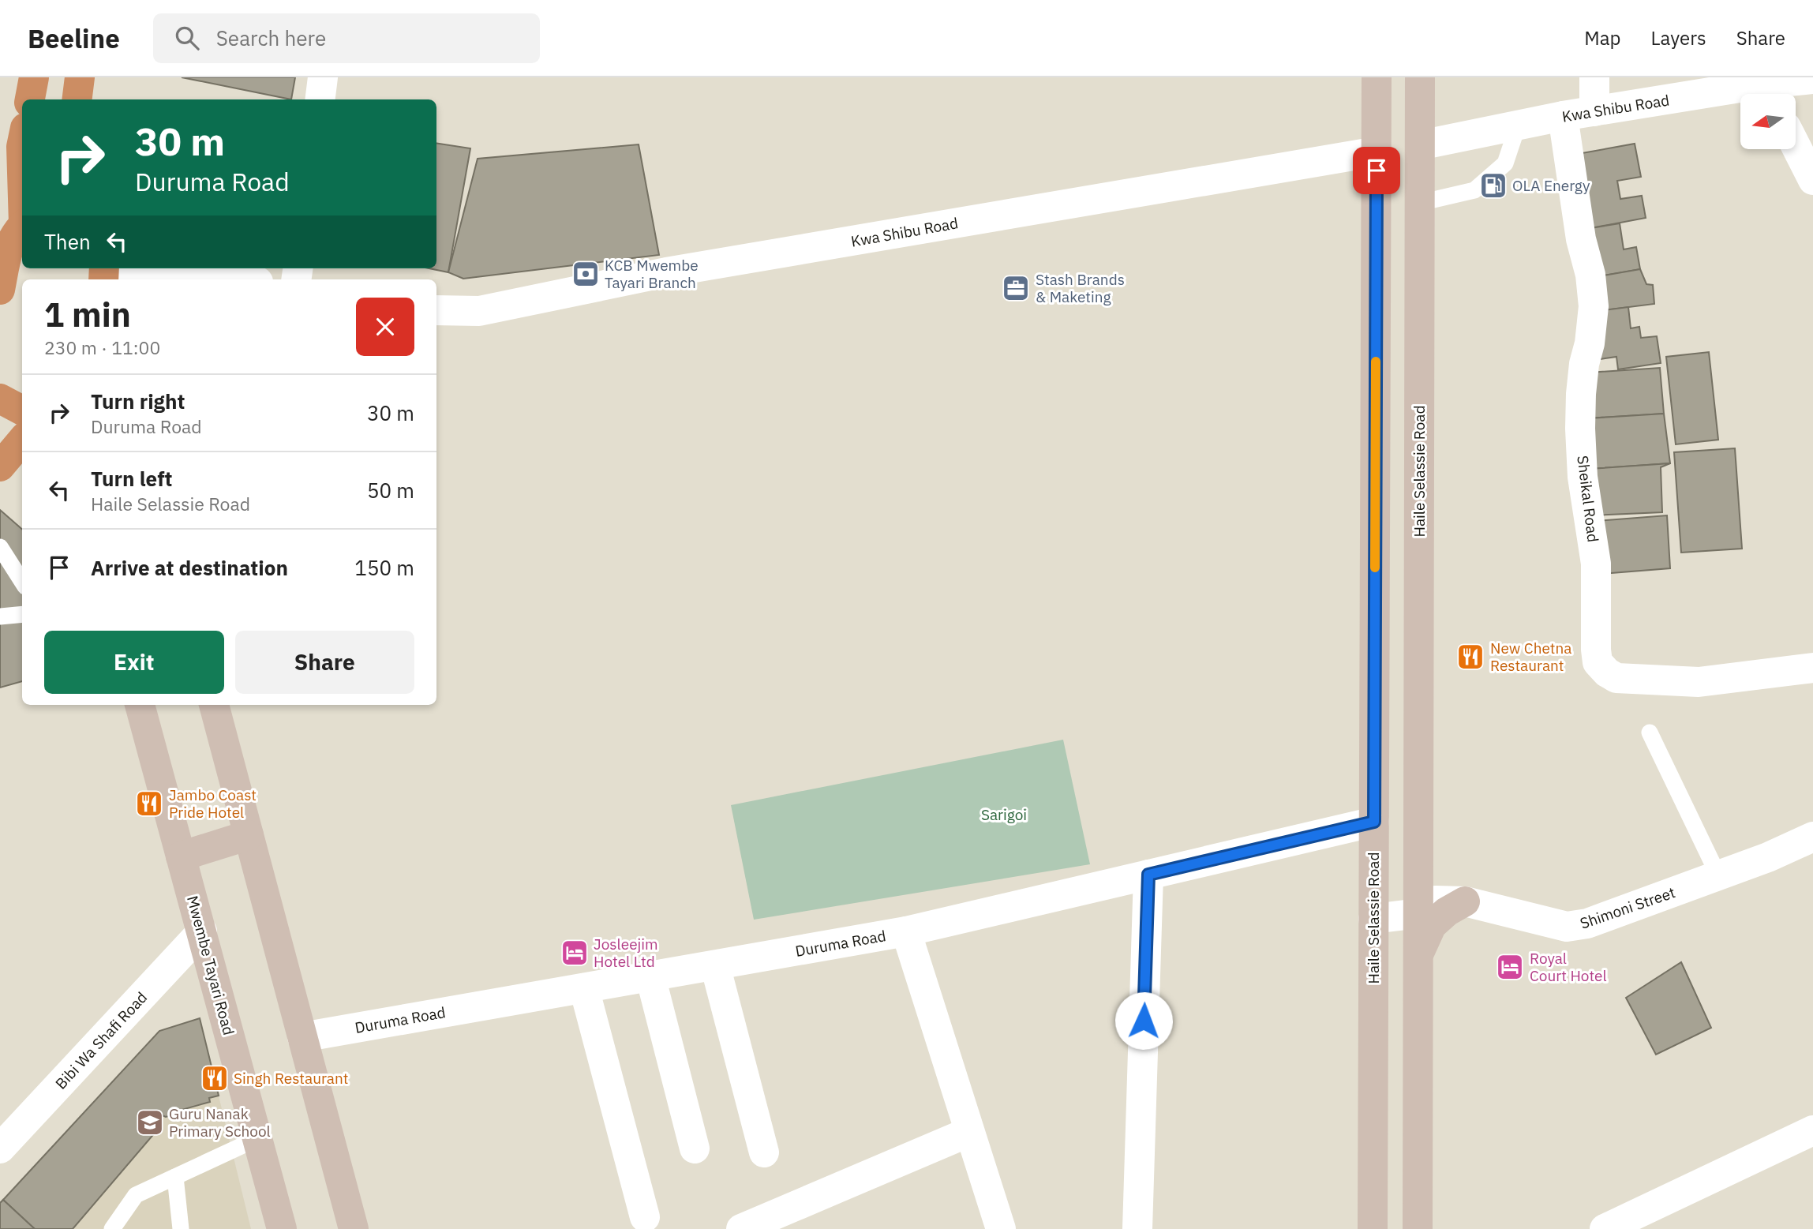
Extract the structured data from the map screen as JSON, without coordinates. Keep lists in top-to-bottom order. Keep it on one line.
{"streets":{"street":["Kwa Shibu Road","Haile Selassie Road","Sheikal Road","Shimoni Street","Duruma Road","Mwembe Tayari Road","Bibi Wa Shafi Road"]},"crossings":[["Kwa Shibu Road","Haile Selassie Road"],["Kwa Shibu Road","Sheikal Road"],["Haile Selassie Road","Shimoni Street"],["Haile Selassie Road","Duruma Road"],["Mwembe Tayari Road","Bibi Wa Shafi Road"]],"parks":["Sarigoi"],"places":{"fuel station":["OLA Energy"],"bank":["KCB Mwembe Tayari Branch"],"office":["Stash Brands & Maketing"],"restaurant":["New Chetna Restaurant","Jambo Coast Pride Hotel","Singh Restaurant"],"hotel":["Josleejim Hotel Ltd","Royal Court Hotel"],"school or university":["Guru Nanak Primary School"]},"north":"left","page":{"header":"Beeline","search":"Search here","nav":["Map","Layers","Share"],"turn":["30 m","Duruma Road"],"then":"Then","heading":["1 min","230 m · 11:00"],"list":[{"name":"Turn right","note":"Duruma Road","value":"30 m"},{"name":"Turn left","note":"Haile Selassie Road","value":"50 m"},{"name":"Arrive at destination","value":"150 m"}],"buttons":["Exit","Share"]}}
